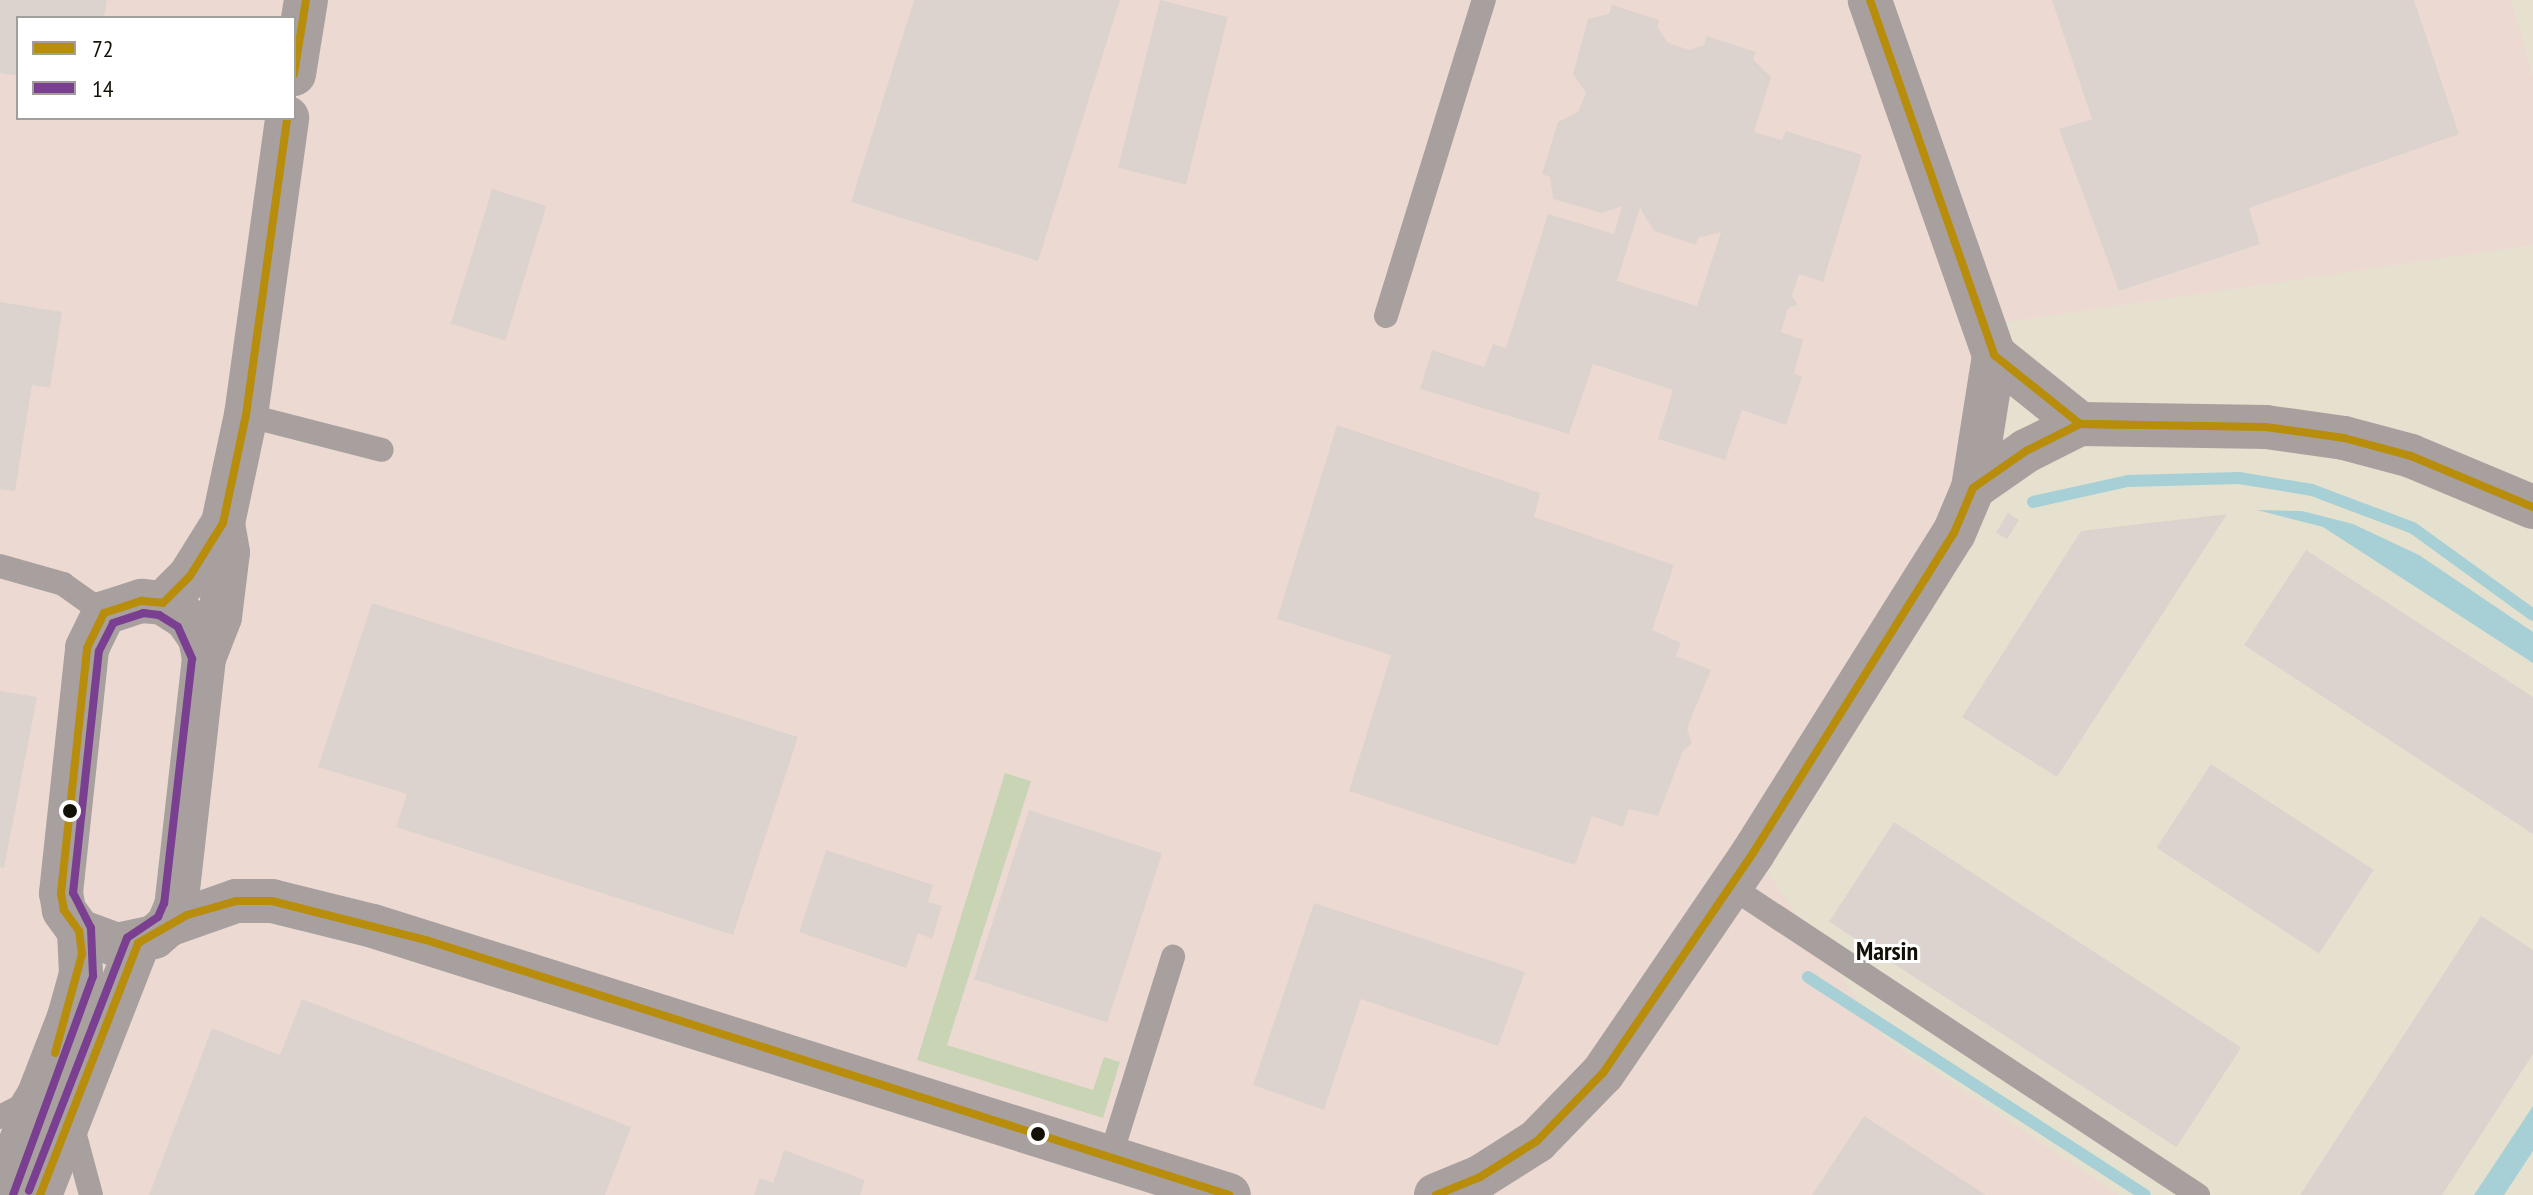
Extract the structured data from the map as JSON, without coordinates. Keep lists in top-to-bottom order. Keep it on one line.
{"districts":["Marsin"],"lines":["transit line 72","transit line 14"],"legend":["72","14"]}
